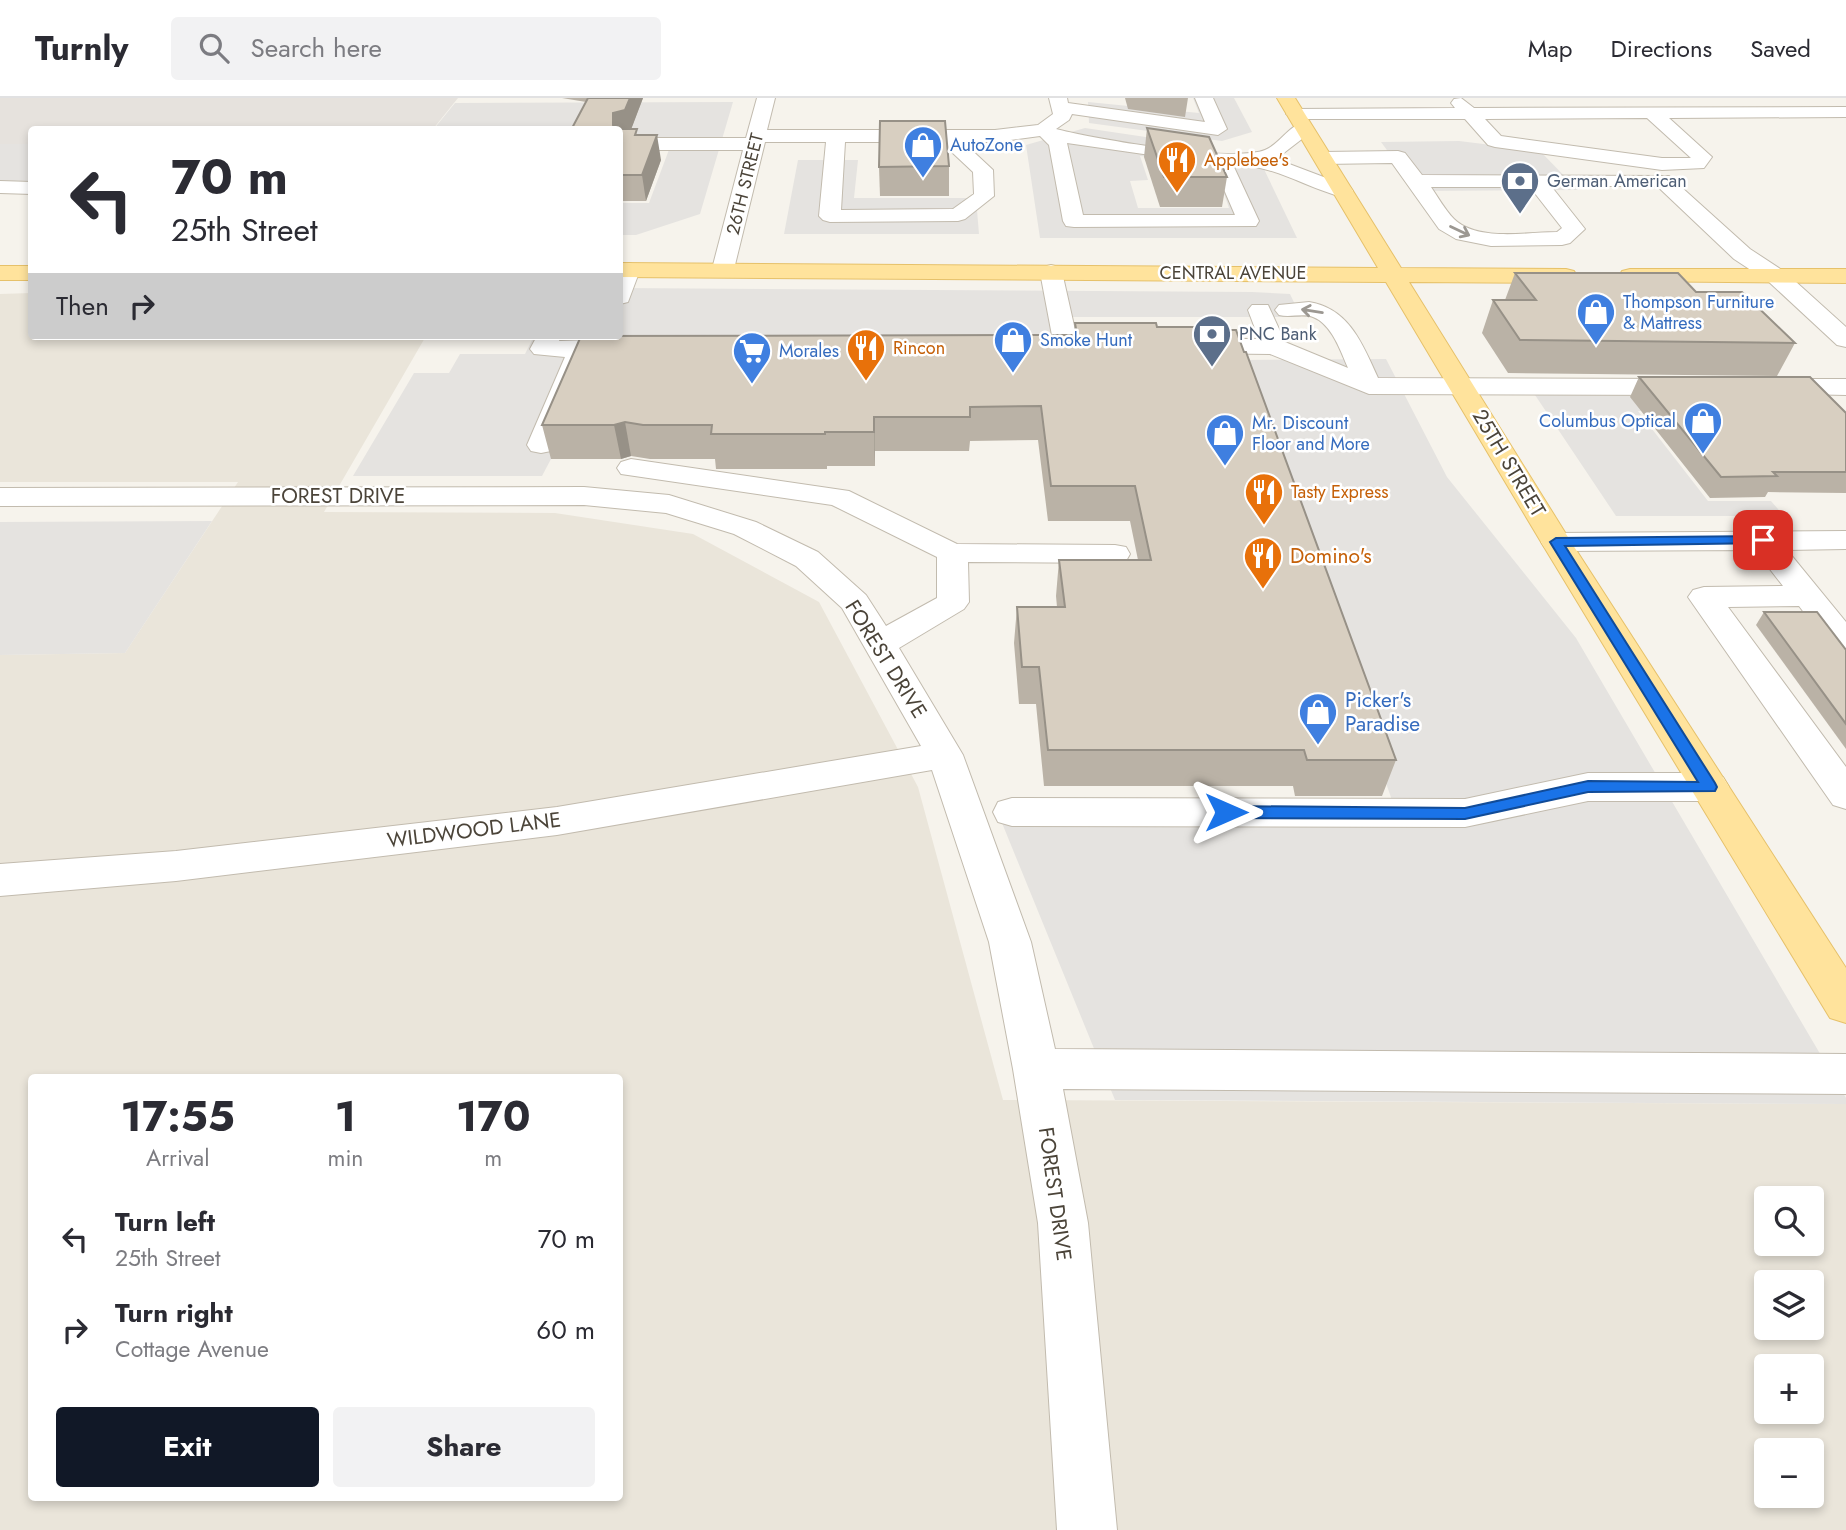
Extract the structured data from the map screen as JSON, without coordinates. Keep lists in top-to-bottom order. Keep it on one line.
{"streets":{"main road":["CENTRAL AVENUE","25TH STREET"],"street":["26TH STREET","FOREST DRIVE","WILDWOOD LANE"]},"crossings":[["26TH STREET","CENTRAL AVENUE"],["CENTRAL AVENUE","25TH STREET"],["FOREST DRIVE","WILDWOOD LANE"]],"places":{"shop":["AutoZone","Thompson Furniture & Mattress","Smoke Hunt","Columbus Optical","Mr. Discount Floor and More","Picker's Paradise"],"restaurant":["Applebee's","Rincon","Tasty Express","Domino's"],"bank":["German American","PNC Bank"],"supermarket":["Morales"]},"page":{"header":"Turnly","search":"Search here","nav":["Map","Directions","Saved"],"turn":["70 m","25th Street"],"then":"Then","eta":["17:55","Arrival","1","min","170","m"],"map_buttons":["+","−"],"list":[{"name":"Turn left","note":"25th Street","value":"70 m"},{"name":"Turn right","note":"Cottage Avenue","value":"60 m"}],"buttons":["Exit","Share"]}}
